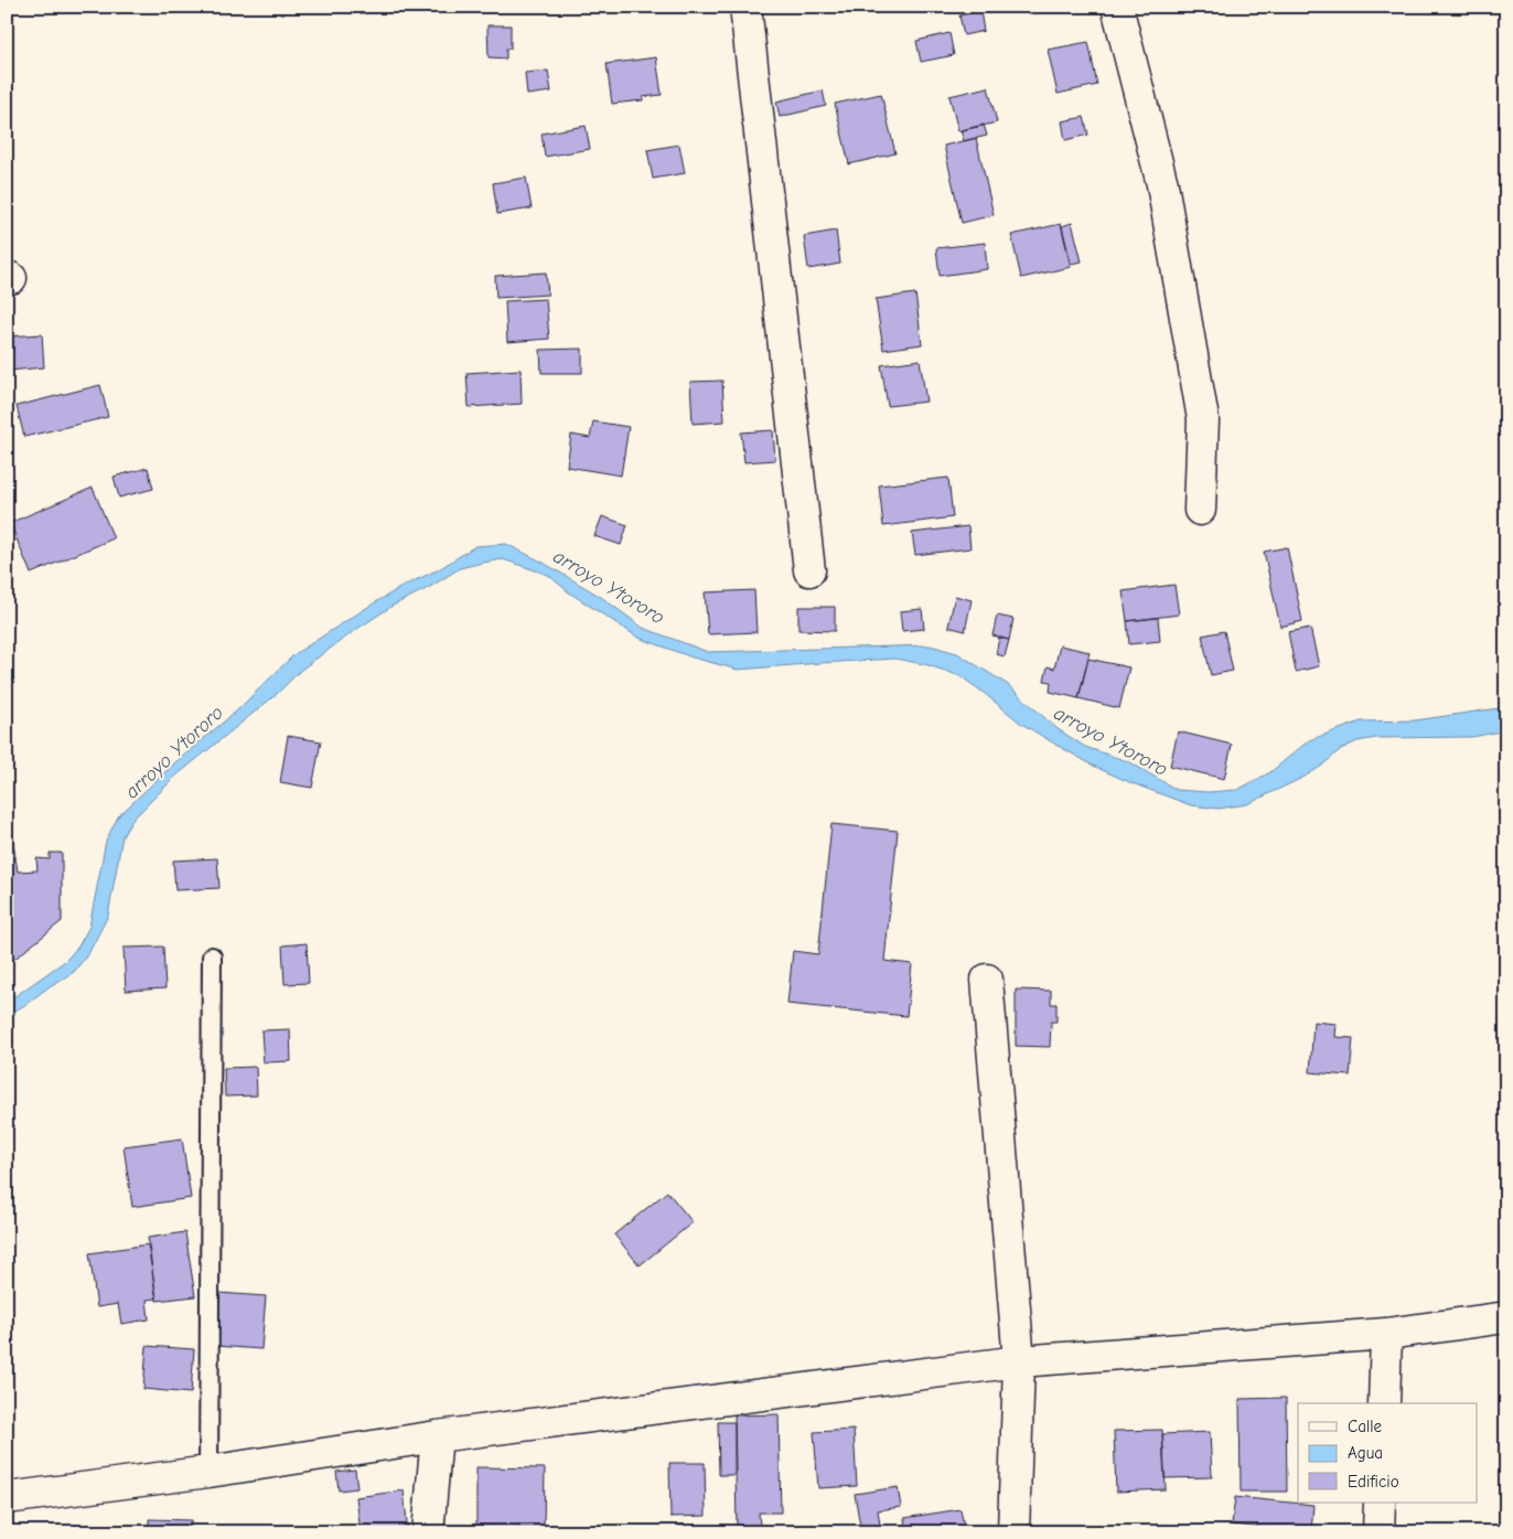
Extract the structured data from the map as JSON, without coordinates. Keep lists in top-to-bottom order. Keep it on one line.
{"water":["arroyo Ytororo"],"legend":["Calle","Agua","Edificio"]}
